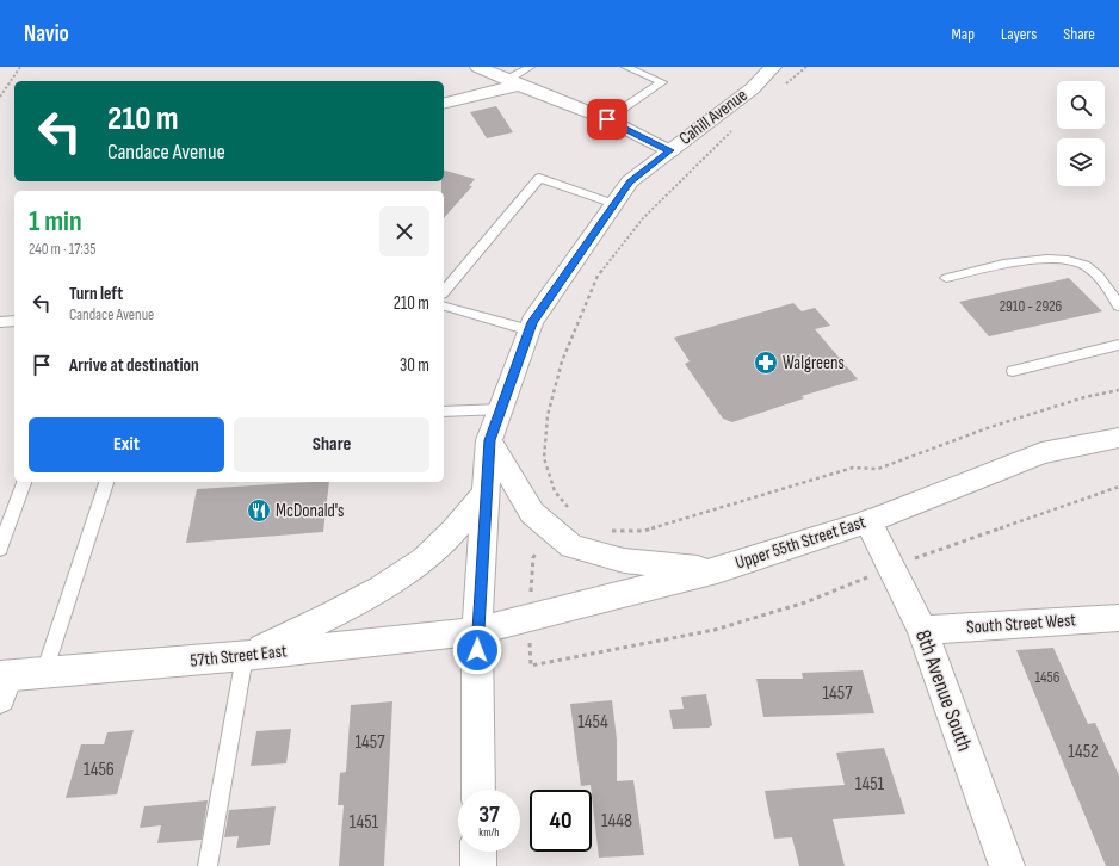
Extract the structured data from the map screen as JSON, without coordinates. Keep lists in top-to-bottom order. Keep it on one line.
{"streets":{"street":["Cahill Avenue","Upper 55th Street East","South Street West","57th Street East","8th Avenue South"]},"crossings":[["Cahill Avenue","Upper 55th Street East"],["Cahill Avenue","57th Street East"],["Upper 55th Street East","57th Street East"],["Upper 55th Street East","8th Avenue South"],["South Street West","8th Avenue South"]],"places":{"pharmacy":["Walgreens"],"restaurant":["McDonald's"]},"house_numbers":["2910 - 2926","1456","1457","1454","1457","1452","1456","1451","1448","1451"],"page":{"header":"Navio","nav":["Map","Layers","Share"],"turn":["210 m","Candace Avenue"],"heading":["1 min","240 m · 17:35"],"list":[{"name":"Turn left","note":"Candace Avenue","value":"210 m"},{"name":"Arrive at destination","value":"30 m"}],"buttons":["Exit","Share"],"speed":"37 km/h","limit":"40"}}
